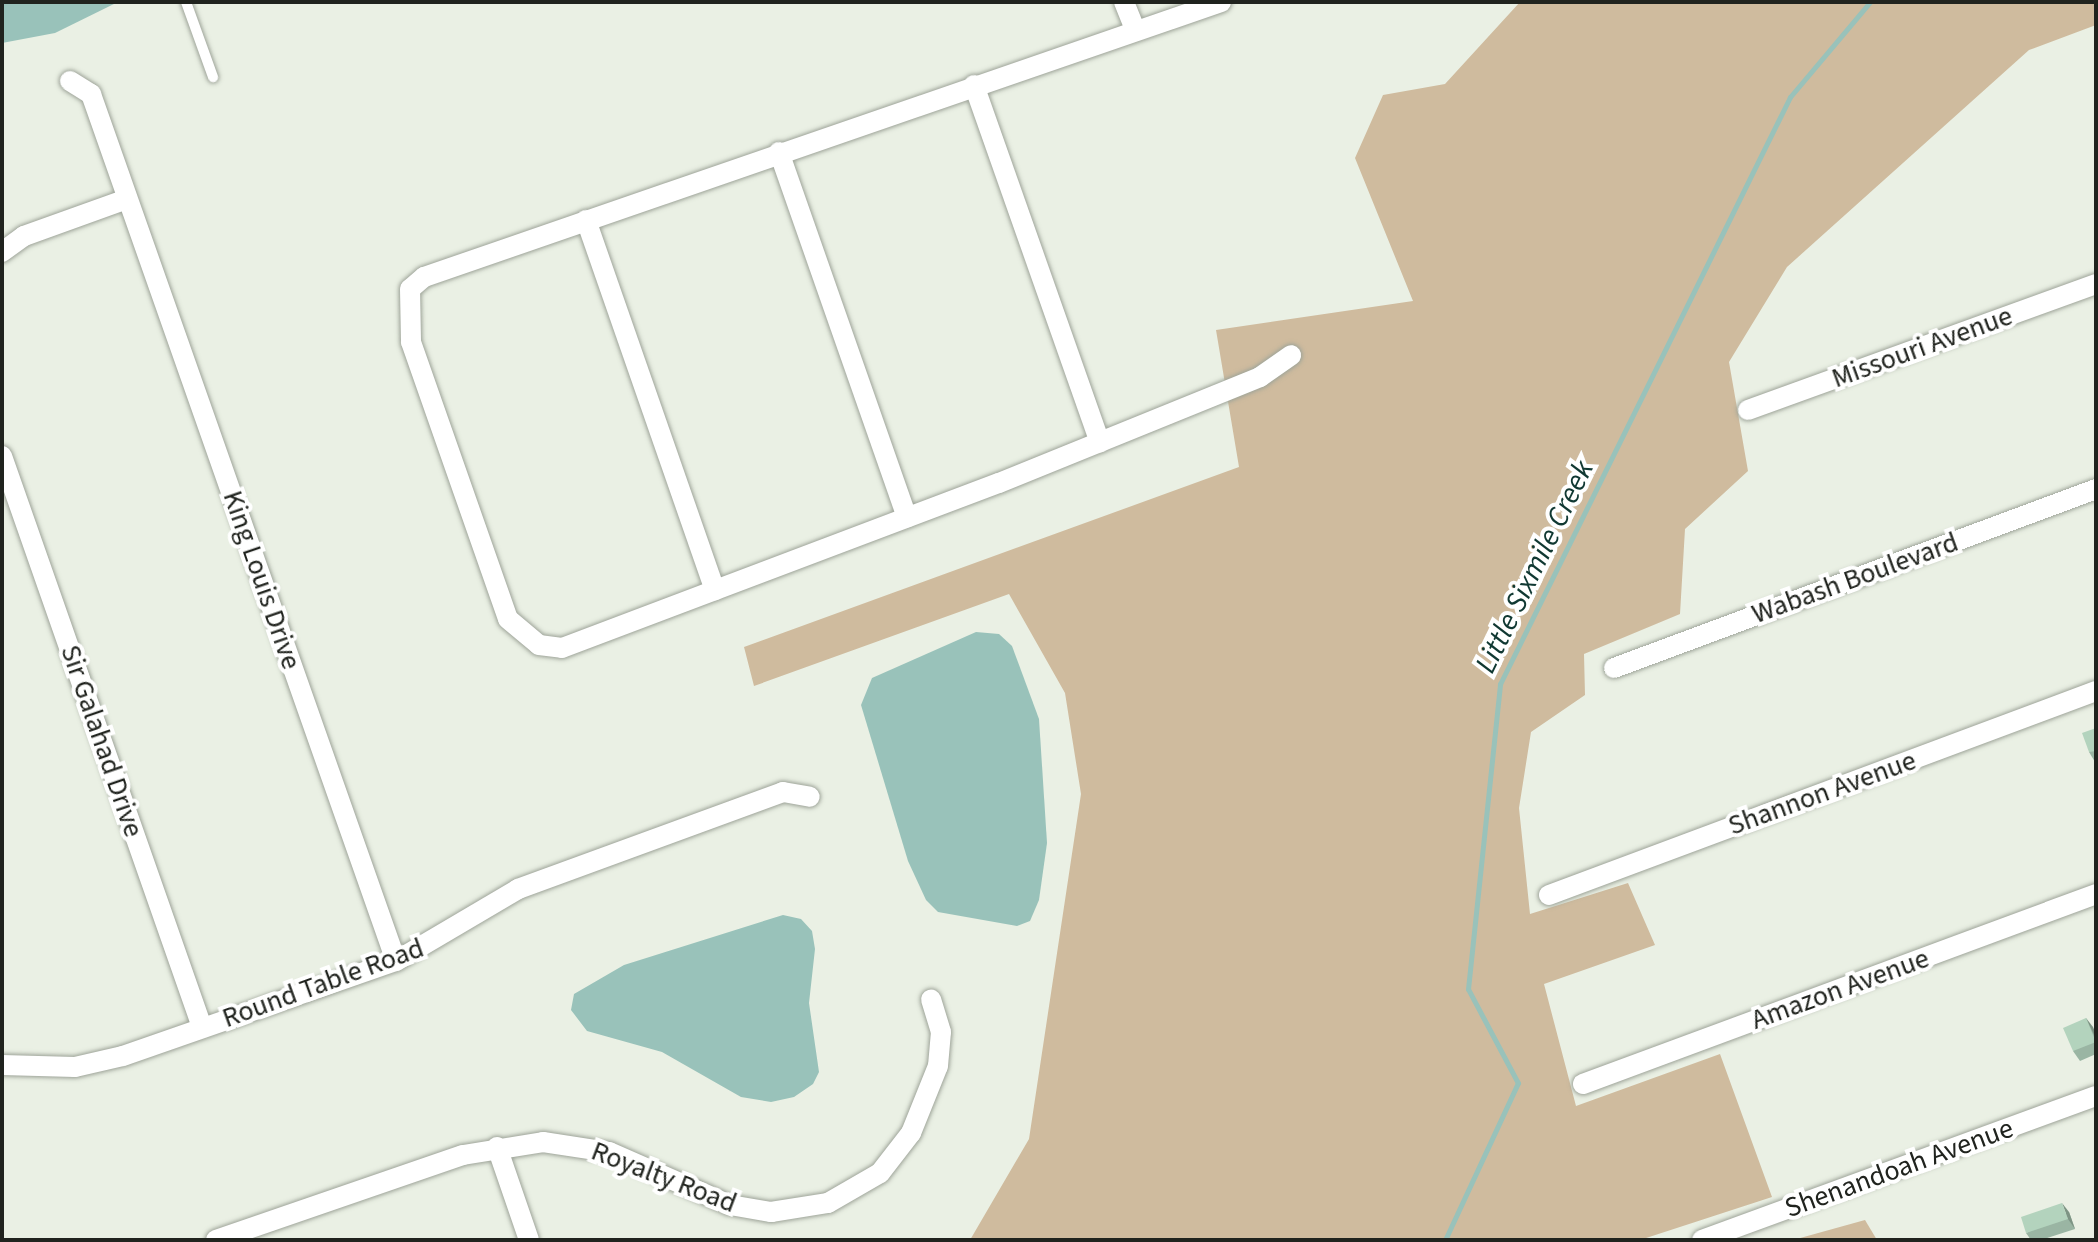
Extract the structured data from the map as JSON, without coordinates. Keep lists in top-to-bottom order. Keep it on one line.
{"streets":{"street":["Missouri Avenue","Wabash Boulevard","King Louis Drive","Sir Galahad Drive","Shannon Avenue","Round Table Road","Amazon Avenue","Shenandoah Avenue","Royalty Road"]},"crossings":[["King Louis Drive","Round Table Road"],["Sir Galahad Drive","Round Table Road"]],"water":["Little Sixmile Creek"]}
